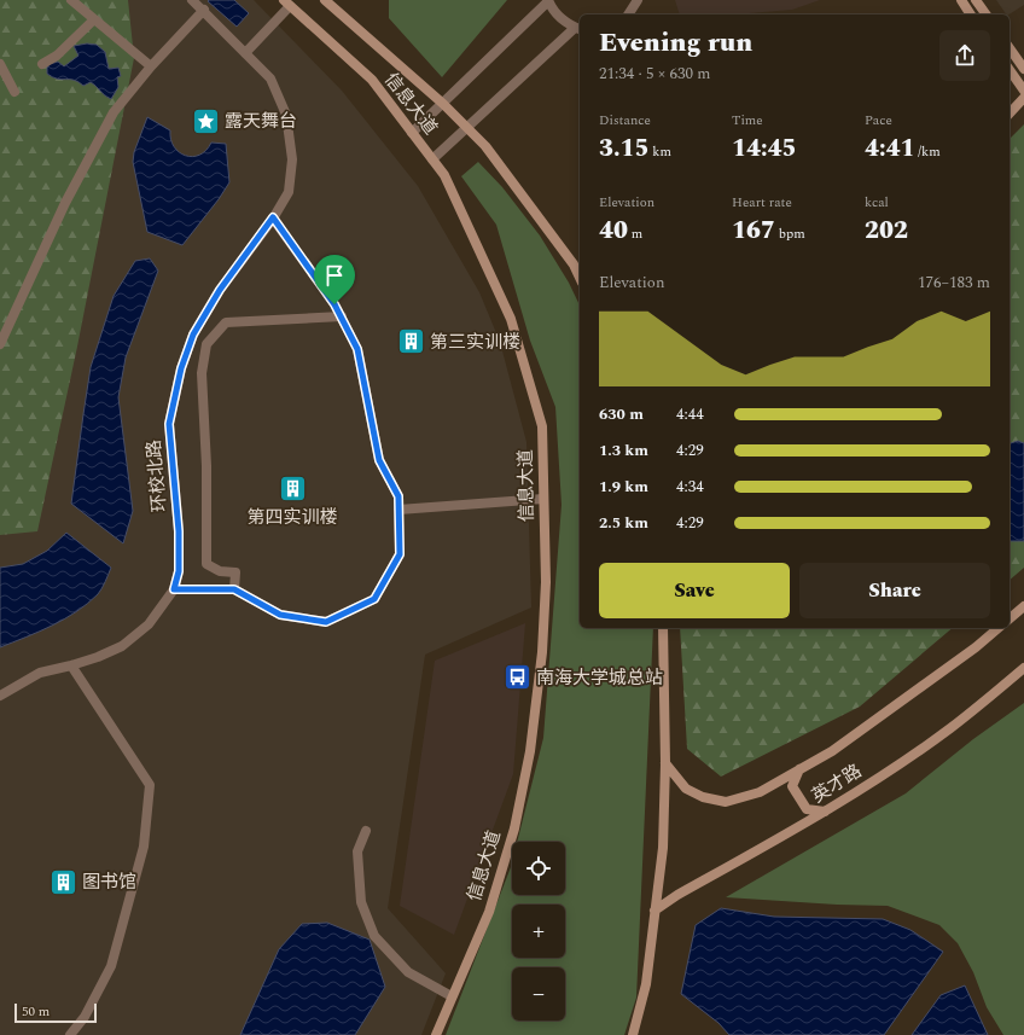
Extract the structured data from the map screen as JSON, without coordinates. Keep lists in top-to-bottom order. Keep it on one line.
{"streets":{"main road":["信息大道","英才路"],"street":["环校北路"]},"places":{"place":["露天舞台"],"building":["第三实训楼","第四实训楼","图书馆"],"bus stop":["南海大学城总站"]},"scale_bar":"50 m","page":{"heading":["Evening run","21:34 · 5 × 630 m"],"stats":[["Distance","3.15 km"],["Time","14:45"],["Pace","4:41 /km"],["Elevation","40 m"],["Heart rate","167 bpm"],["kcal","202"]],"chart":["Elevation","176–183 m"],"list":[{"name":"630 m","note":"4:44"},{"name":"1.3 km","note":"4:29"},{"name":"1.9 km","note":"4:34"},{"name":"2.5 km","note":"4:29"}],"buttons":["Save","Share"],"map_buttons":["+","−"],"scale":"50 m"}}
